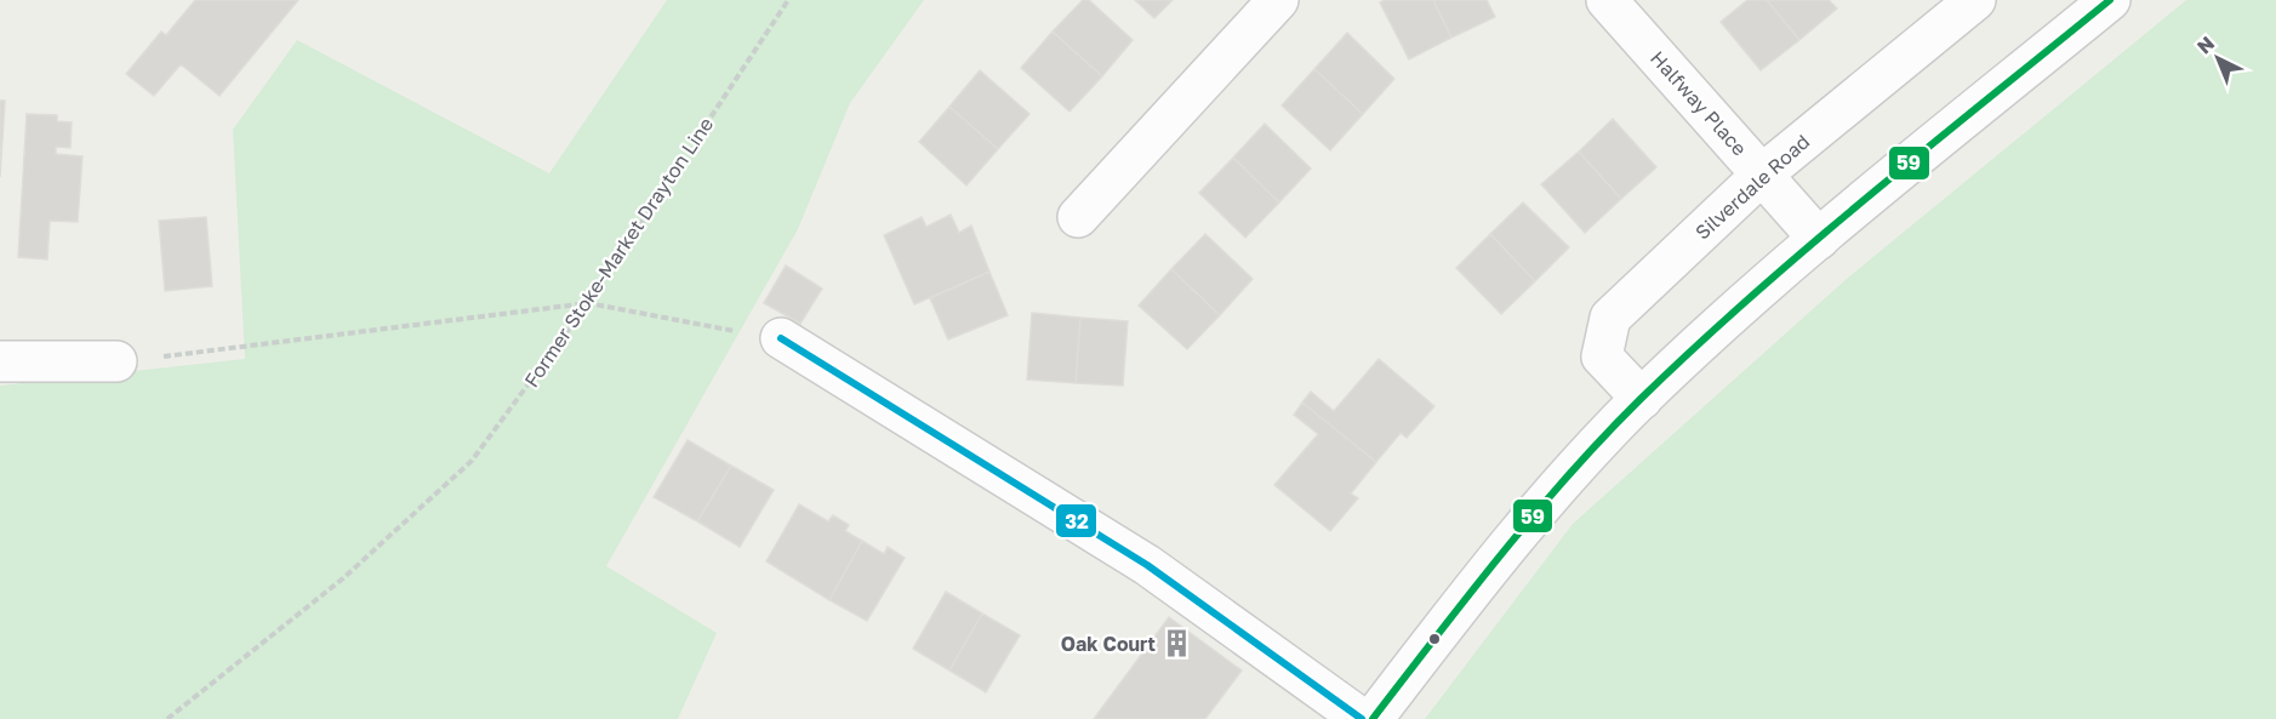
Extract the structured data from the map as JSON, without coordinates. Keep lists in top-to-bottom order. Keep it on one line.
{"streets":{"street":["Halfway Place","Silverdale Road"],"path":["Former Stoke-Market Drayton Line"]},"crossings":[["Halfway Place","Silverdale Road"]],"places":{"building":["Oak Court"]},"lines":["transit line 59","transit line 32"],"north":"top left"}
